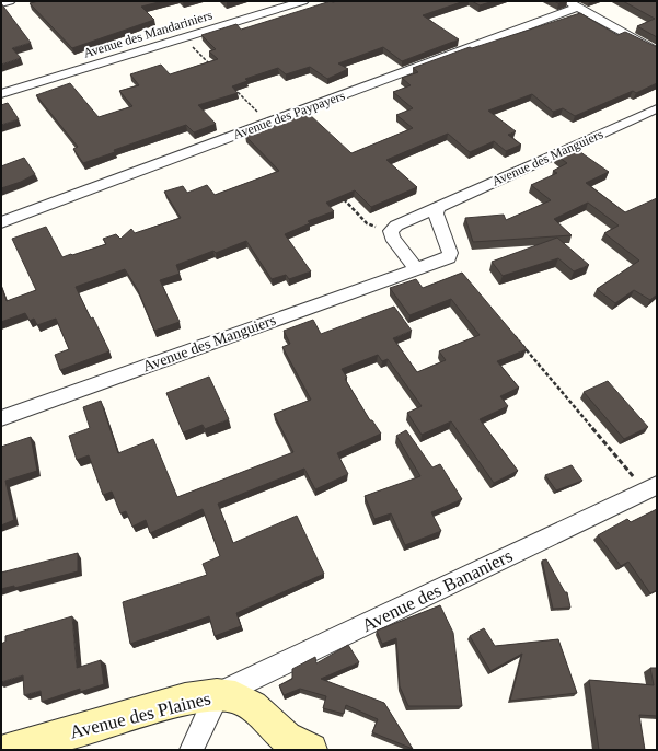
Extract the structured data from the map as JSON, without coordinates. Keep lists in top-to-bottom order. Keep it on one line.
{"streets":{"street":["Avenue des Mandariniers","Avenue des Paypayers","Avenue des Manguiers","Avenue des Bananiers","Avenue des Plaines"]},"crossings":[["Avenue des Bananiers","Avenue des Plaines"]]}
